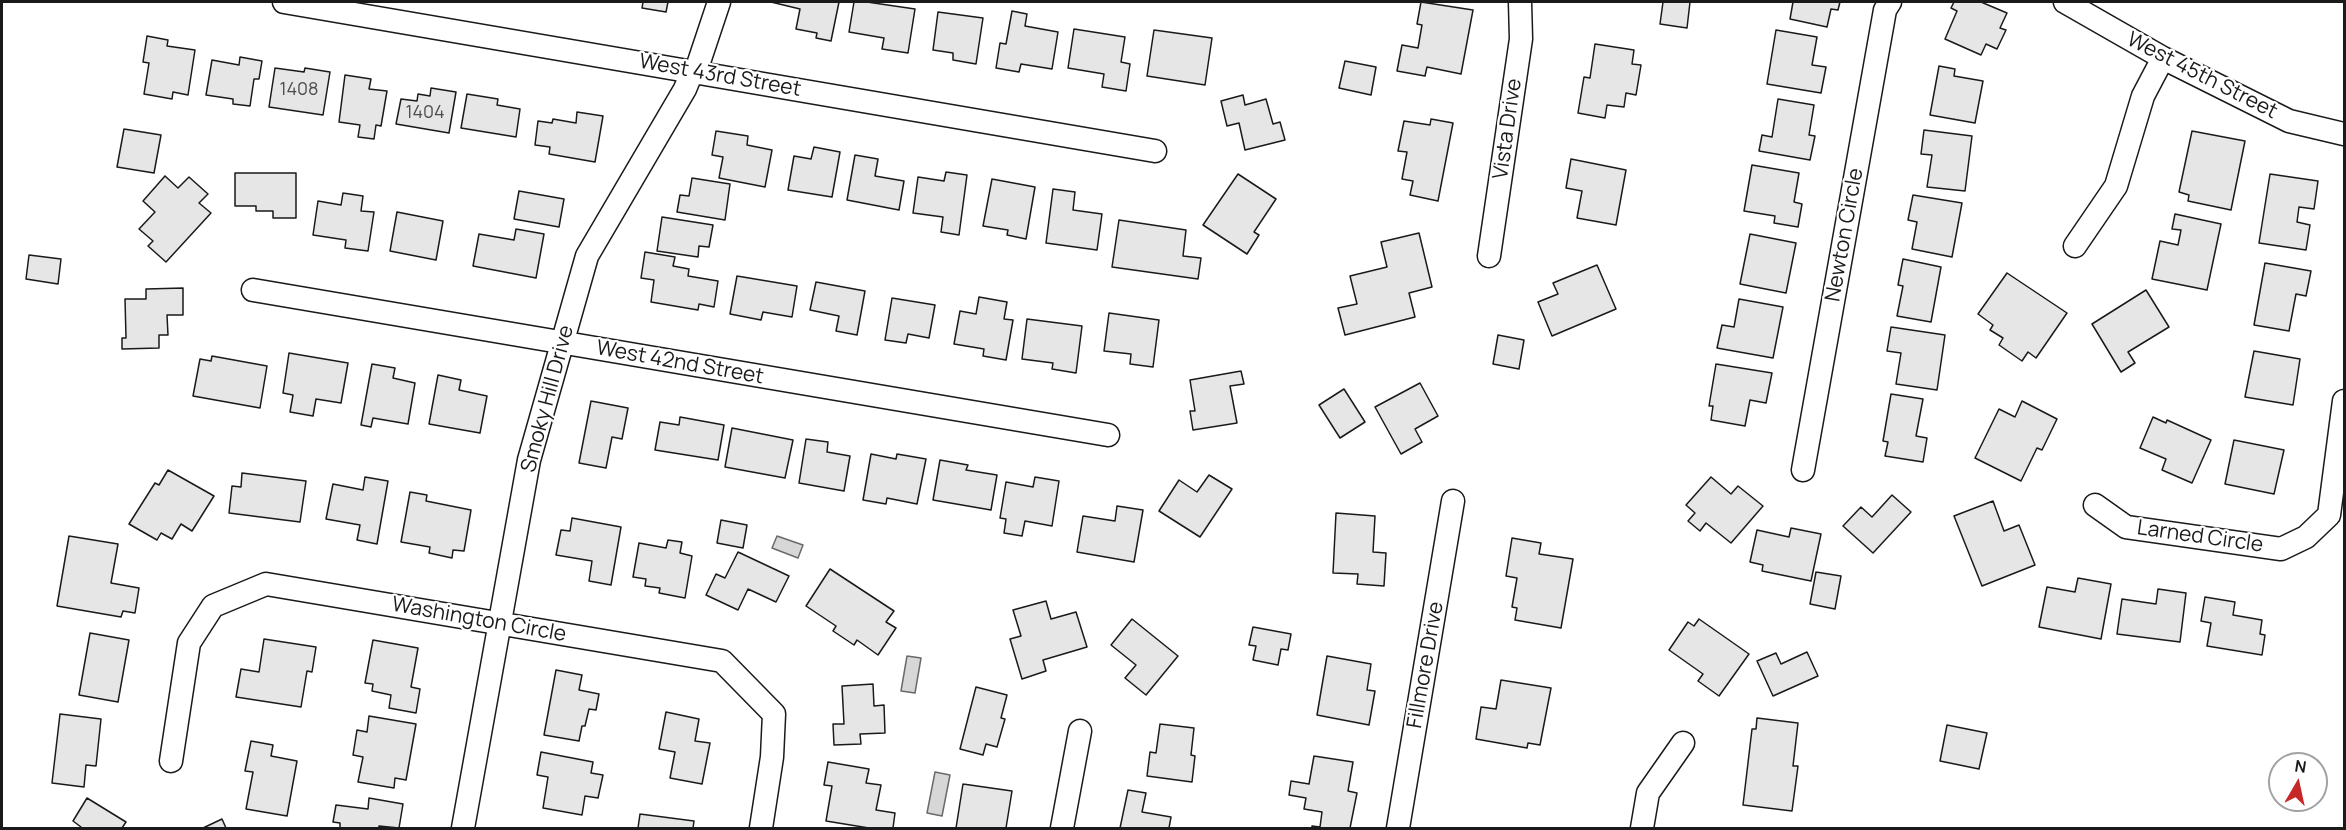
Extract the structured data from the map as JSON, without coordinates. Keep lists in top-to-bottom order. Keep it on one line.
{"streets":{"street":["West 43rd Street","West 45th Street","Vista Drive","Newton Circle","West 42nd Street","Smoky Hill Drive","Larned Circle","Washington Circle","Fillmore Drive"]},"crossings":[["West 43rd Street","Smoky Hill Drive"],["West 42nd Street","Smoky Hill Drive"],["Smoky Hill Drive","Washington Circle"]],"house_numbers":["1408","1404"],"north":"top"}
